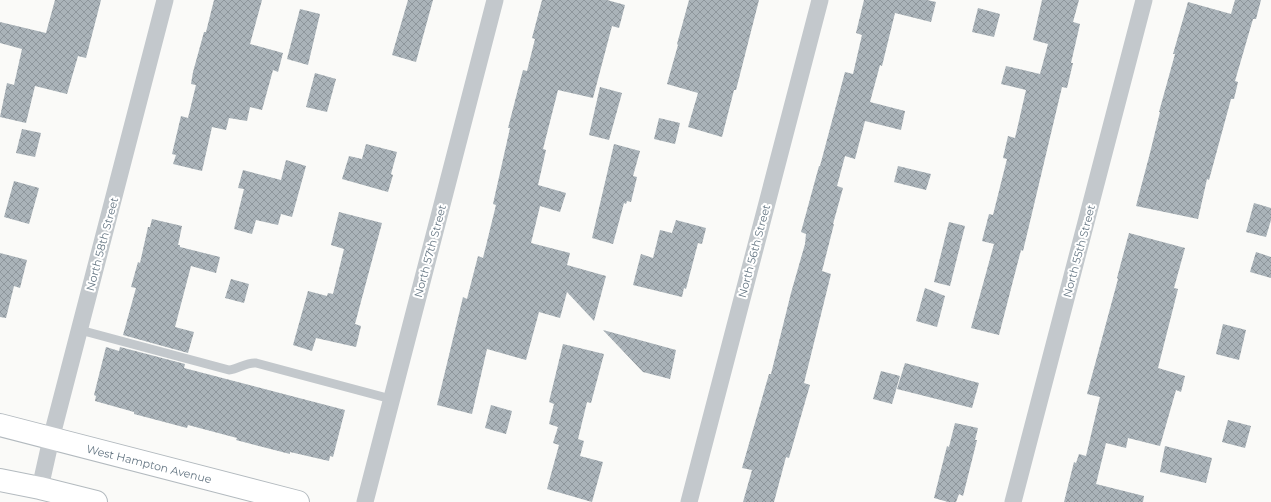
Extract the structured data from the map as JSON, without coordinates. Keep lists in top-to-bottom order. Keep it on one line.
{"streets":{"main road":["West Hampton Avenue"],"street":["North 58th Street","North 57th Street","North 56th Street","North 55th Street"]},"crossings":[["North 58th Street","West Hampton Avenue"]]}
